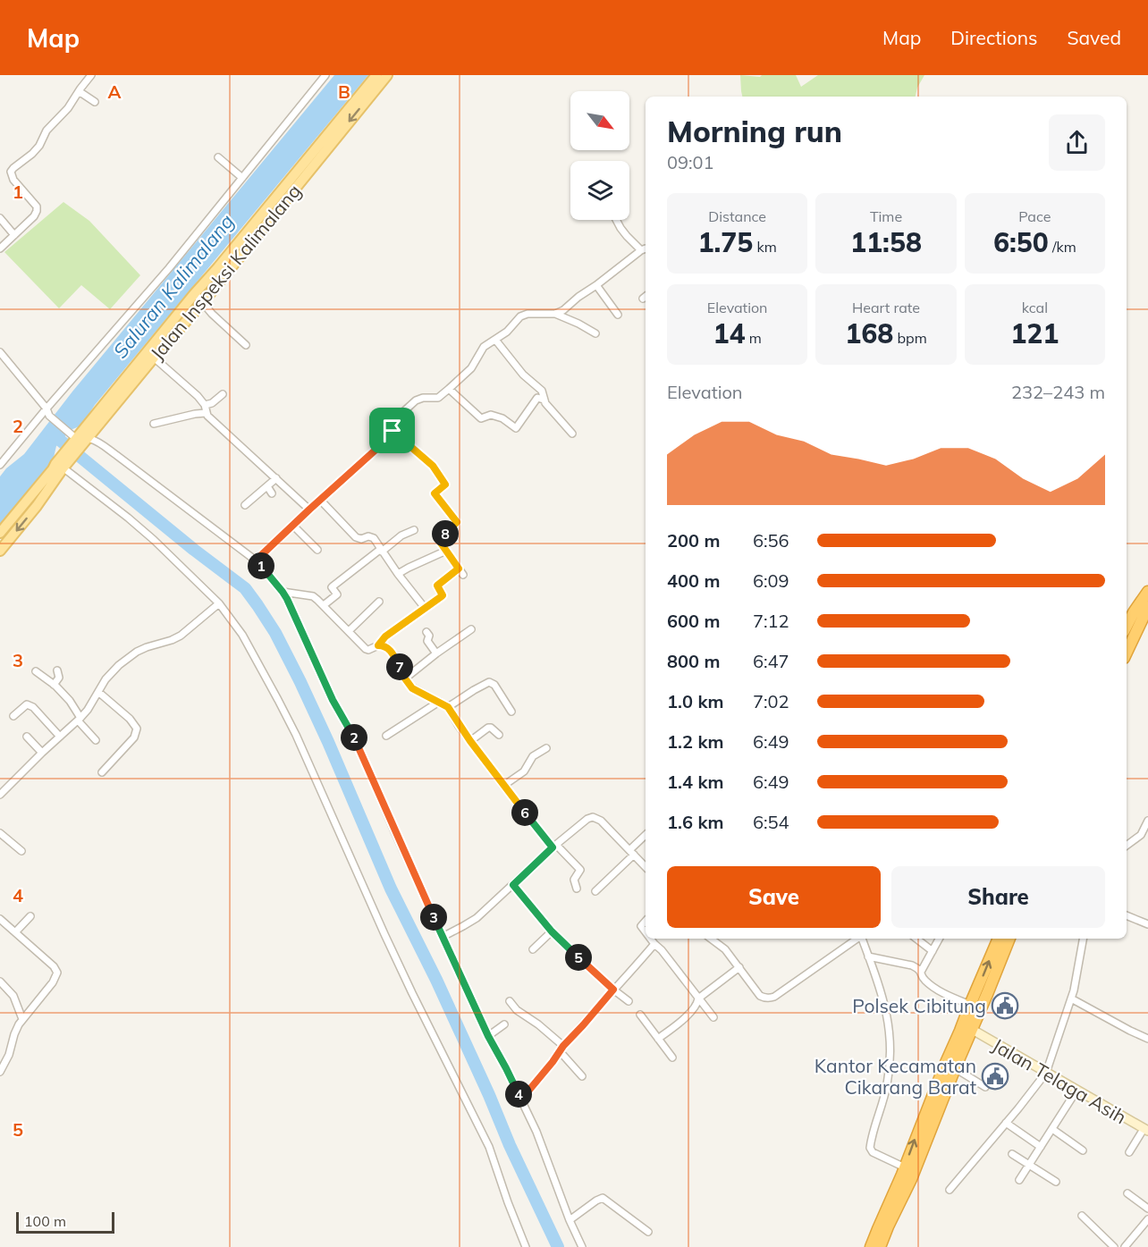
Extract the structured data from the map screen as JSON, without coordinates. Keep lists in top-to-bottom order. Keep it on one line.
{"streets":{"main road":["Jalan Inspeksi Kalimalang"],"street":["Jalan Telaga Asih"]},"water":["Saluran Kalimalang"],"places":{"public building":["Polsek Cibitung","Kantor Kecamatan Cikarang Barat"]},"scale_bar":"100 m","north":"bottom right","page":{"header":"Map","nav":["Map","Directions","Saved"],"heading":["Morning run","09:01"],"stats":[["Distance","1.75 km"],["Time","11:58"],["Pace","6:50 /km"],["Elevation","14 m"],["Heart rate","168 bpm"],["kcal","121"]],"chart":["Elevation","232–243 m"],"pins":["8","1","7","2","6","3","5","4"],"list":[{"name":"200 m","note":"6:56"},{"name":"400 m","note":"6:09"},{"name":"600 m","note":"7:12"},{"name":"800 m","note":"6:47"},{"name":"1.0 km","note":"7:02"},{"name":"1.2 km","note":"6:49"},{"name":"1.4 km","note":"6:49"},{"name":"1.6 km","note":"6:54"}],"buttons":["Save","Share"],"scale":"100 m"},"grid":{"columns":["A","B"],"rows":["1","2","3","4","5"]}}
